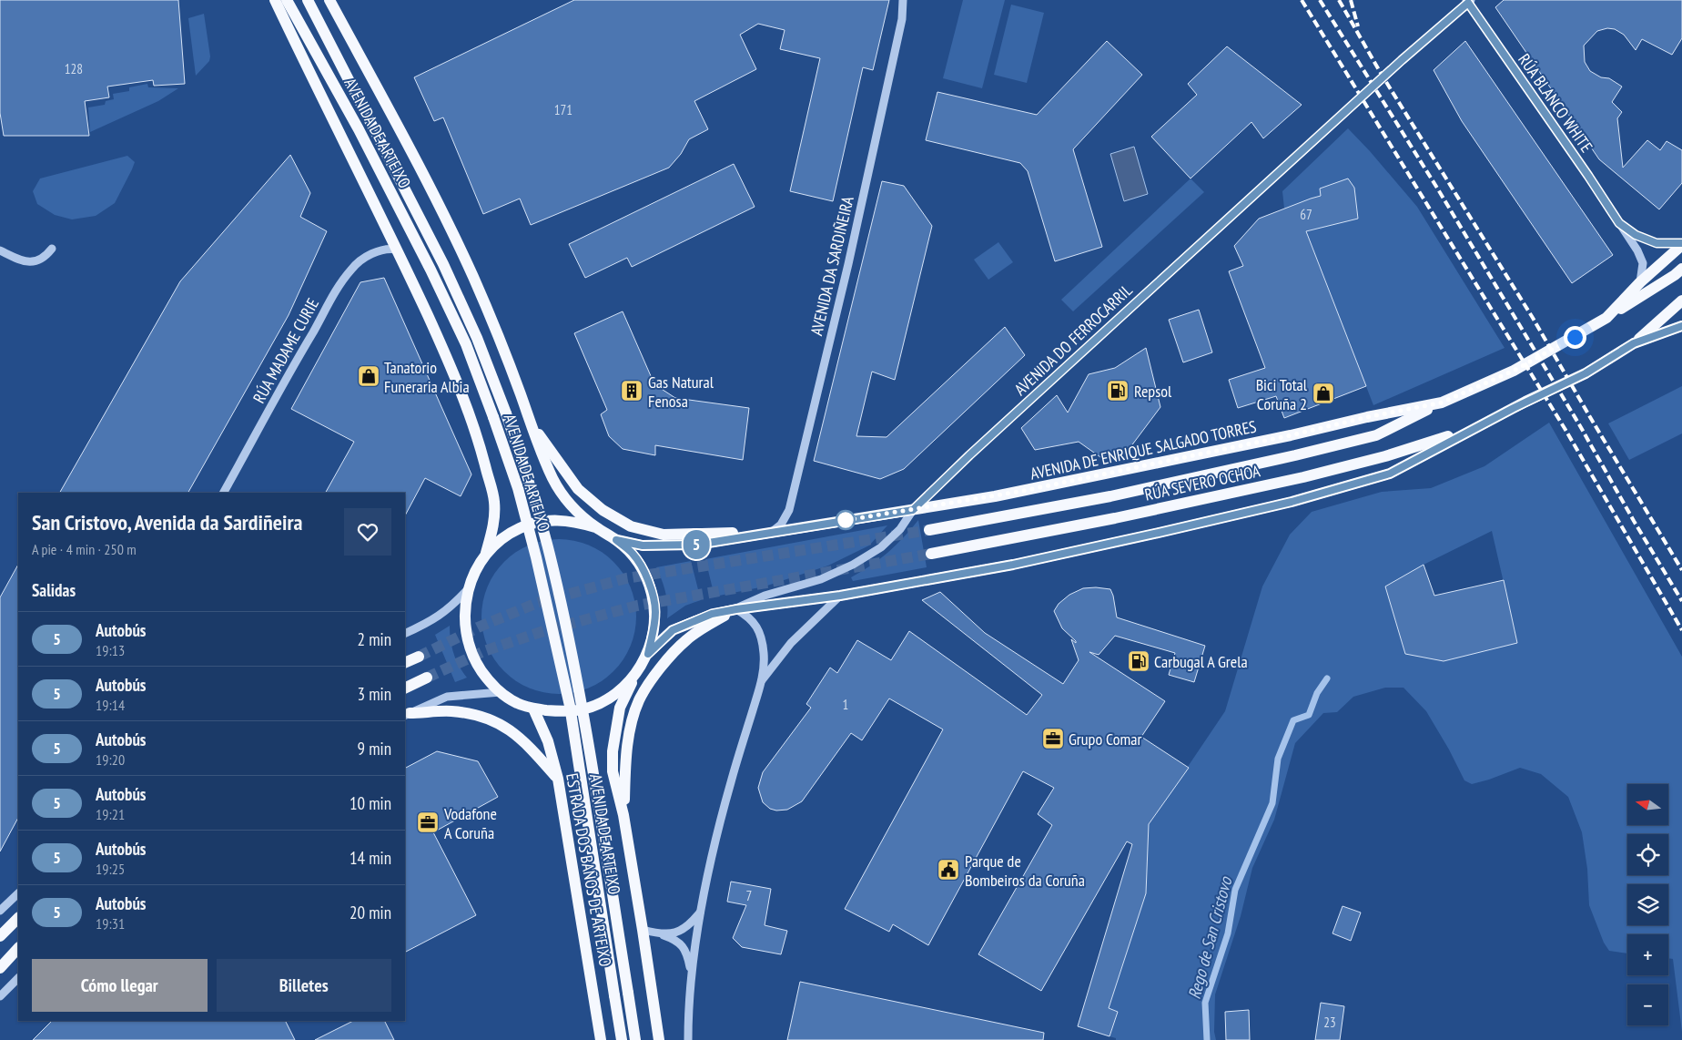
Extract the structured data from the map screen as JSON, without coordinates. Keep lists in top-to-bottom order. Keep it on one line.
{"streets":{"main road":["AVENIDA DE ARTEIXO","AVENIDA DE ENRIQUE SALGADO TORRES","RÚA SEVERO OCHOA","ESTRADA DOS BAÑOS DE ARTEIXO"],"street":["RÚA BLANCO WHITE","AVENIDA DA SARDIÑEIRA","AVENIDA DO FERROCARRIL","RÚA MADAME CURIE"]},"crossings":[["RÚA BLANCO WHITE","AVENIDA DO FERROCARRIL"],["RÚA BLANCO WHITE","AVENIDA DE ENRIQUE SALGADO TORRES"],["AVENIDA DE ARTEIXO","RÚA MADAME CURIE"],["AVENIDA DA SARDIÑEIRA","AVENIDA DE ENRIQUE SALGADO TORRES"],["AVENIDA DO FERROCARRIL","AVENIDA DE ENRIQUE SALGADO TORRES"],["AVENIDA DE ENRIQUE SALGADO TORRES","RÚA SEVERO OCHOA"]],"water":["Rego de San Cristovo"],"places":{"shop":["Tanatorio Funeraria Albia","Bici Total Coruña 2"],"building":["Gas Natural Fenosa"],"fuel station":["Repsol","Carbugal A Grela"],"office":["Grupo Comar","Vodafone A Coruña"],"public building":["Parque de Bombeiros da Coruña"]},"lines":["bus line 5"],"house_numbers":["128","171","67","1","7","23"],"north":"left","page":{"on_map":"5","heading":[["San Cristovo, Avenida da Sardiñeira","A pie · 4 min · 250 m"],"Salidas"],"list":[{"mark":"5","name":"Autobús","note":"19:13","value":"2 min"},{"mark":"5","name":"Autobús","note":"19:14","value":"3 min"},{"mark":"5","name":"Autobús","note":"19:20","value":"9 min"},{"mark":"5","name":"Autobús","note":"19:21","value":"10 min"},{"mark":"5","name":"Autobús","note":"19:25","value":"14 min"},{"mark":"5","name":"Autobús","note":"19:31","value":"20 min"}],"map_buttons":["+","−"],"buttons":["Cómo llegar","Billetes"]}}
